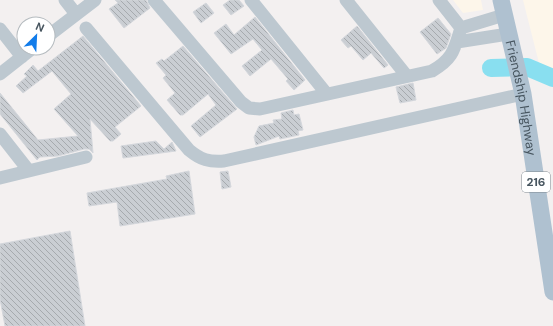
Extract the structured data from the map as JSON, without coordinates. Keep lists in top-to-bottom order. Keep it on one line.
{"streets":{"main road":["Friendship Highway","216"]},"north":"top right"}
